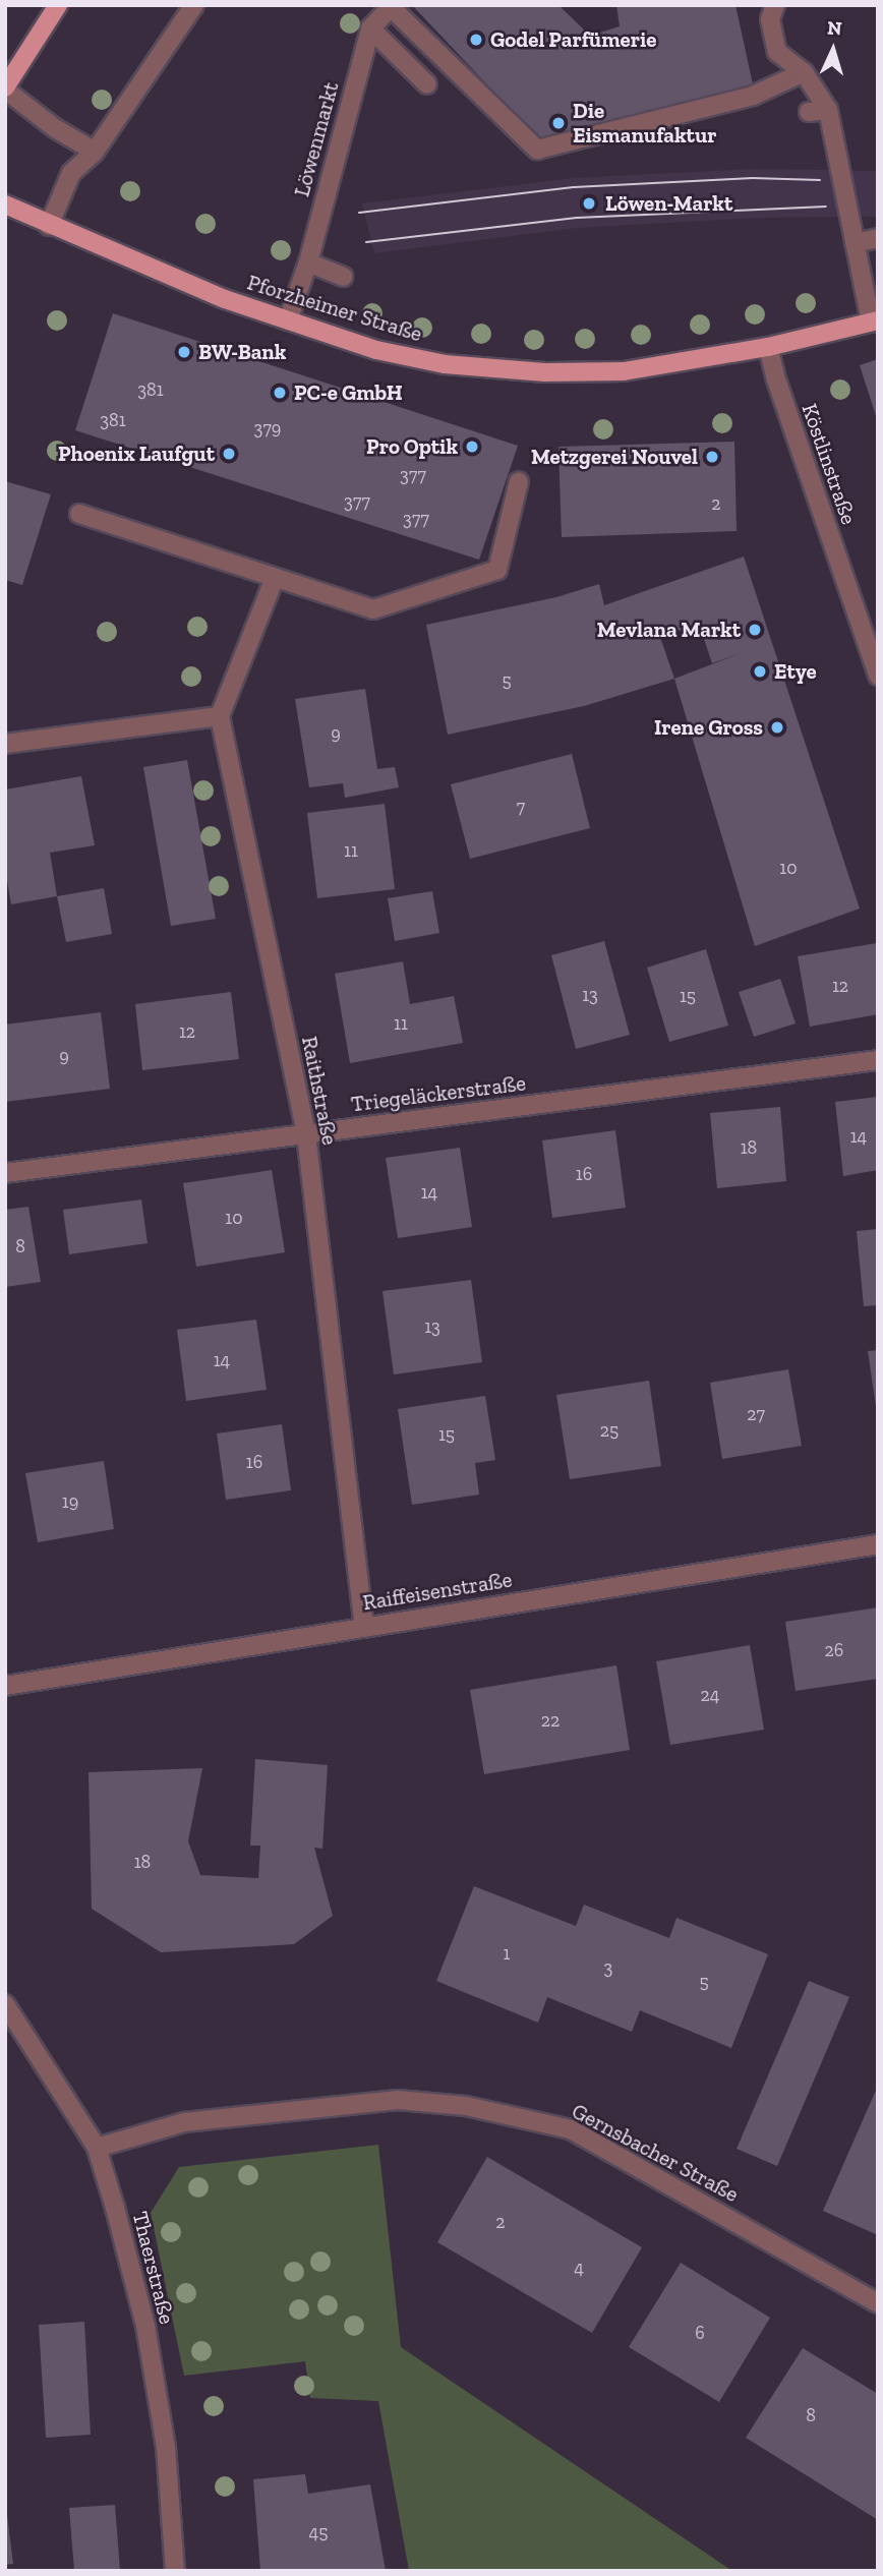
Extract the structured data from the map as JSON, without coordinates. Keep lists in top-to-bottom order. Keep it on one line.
{"streets":{"main road":["Pforzheimer Straße"],"street":["Löwenmarkt","Köstlinstraße","Raithstraße","Triegeläckerstraße","Raiffeisenstraße","Gernsbacher Straße","Thaerstraße"]},"crossings":[["Löwenmarkt","Pforzheimer Straße"],["Pforzheimer Straße","Köstlinstraße"],["Raithstraße","Triegeläckerstraße"],["Raithstraße","Raiffeisenstraße"],["Gernsbacher Straße","Thaerstraße"]],"places":["Godel Parfümerie","Die Eismanufaktur","Löwen-Markt","BW-Bank","PC-e GmbH","Pro Optik","Phoenix Laufgut","Metzgerei Nouvel","Mevlana Markt","Etye","Irene Gross"],"house_numbers":["381","381","379","377","377","2","377","5","9","7","11","10","12","13","15","11","12","9","14","18","16","14","10","8","13","14","27","25","15","16","19","26","24","22","18","1","3","5","2","4","6","8","45"],"north":"top"}
